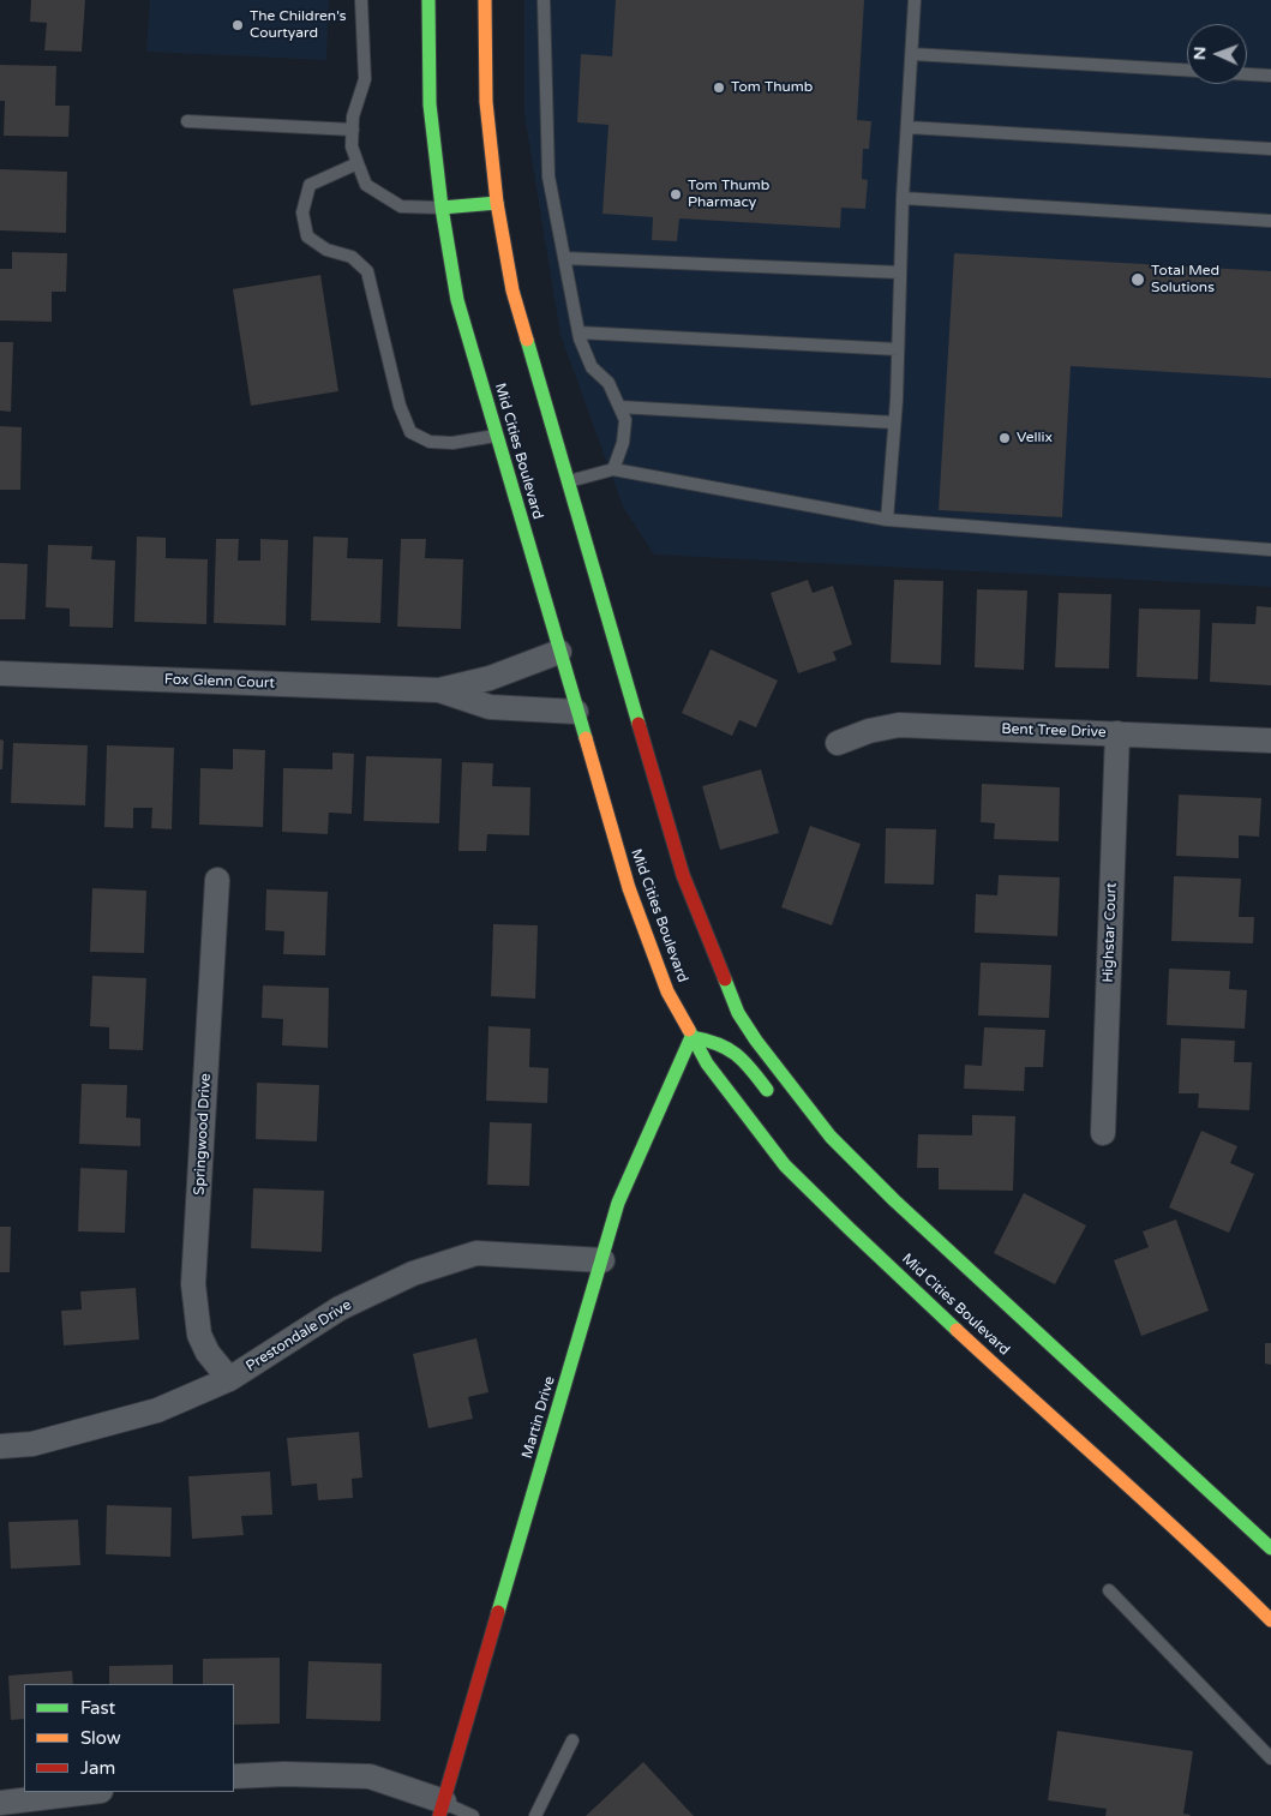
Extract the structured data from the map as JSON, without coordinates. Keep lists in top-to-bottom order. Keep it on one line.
{"streets":{"main road":["Mid Cities Boulevard","Martin Drive"],"street":["Fox Glenn Court","Bent Tree Drive","Highstar Court","Springwood Drive","Prestondale Drive"]},"crossings":[["Mid Cities Boulevard","Fox Glenn Court"],["Mid Cities Boulevard","Martin Drive"],["Bent Tree Drive","Highstar Court"],["Springwood Drive","Prestondale Drive"],["Prestondale Drive","Martin Drive"]],"places":["The Children's Courtyard","Tom Thumb","Tom Thumb Pharmacy","Total Med Solutions","Vellix"],"legend":["Fast","Slow","Jam"],"north":"left"}
